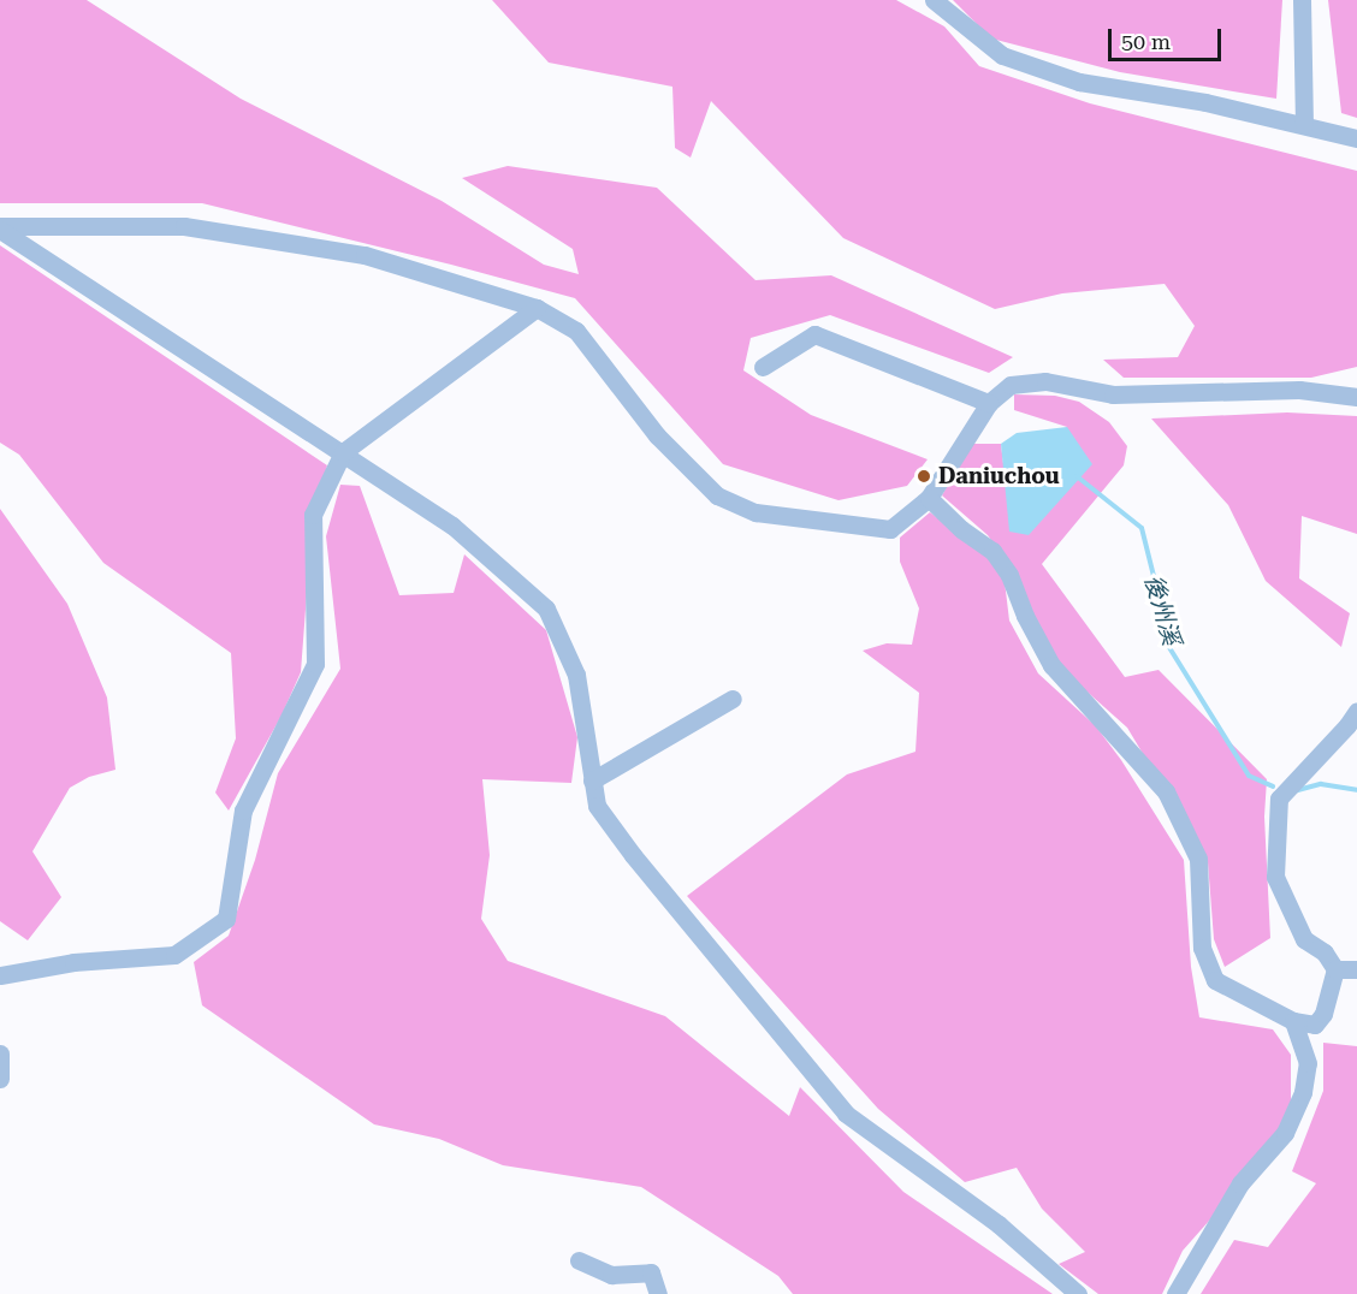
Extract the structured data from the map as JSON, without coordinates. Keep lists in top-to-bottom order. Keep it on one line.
{"water":["後州溪"],"places":["Daniuchou"],"scale_bar":"50 m"}
